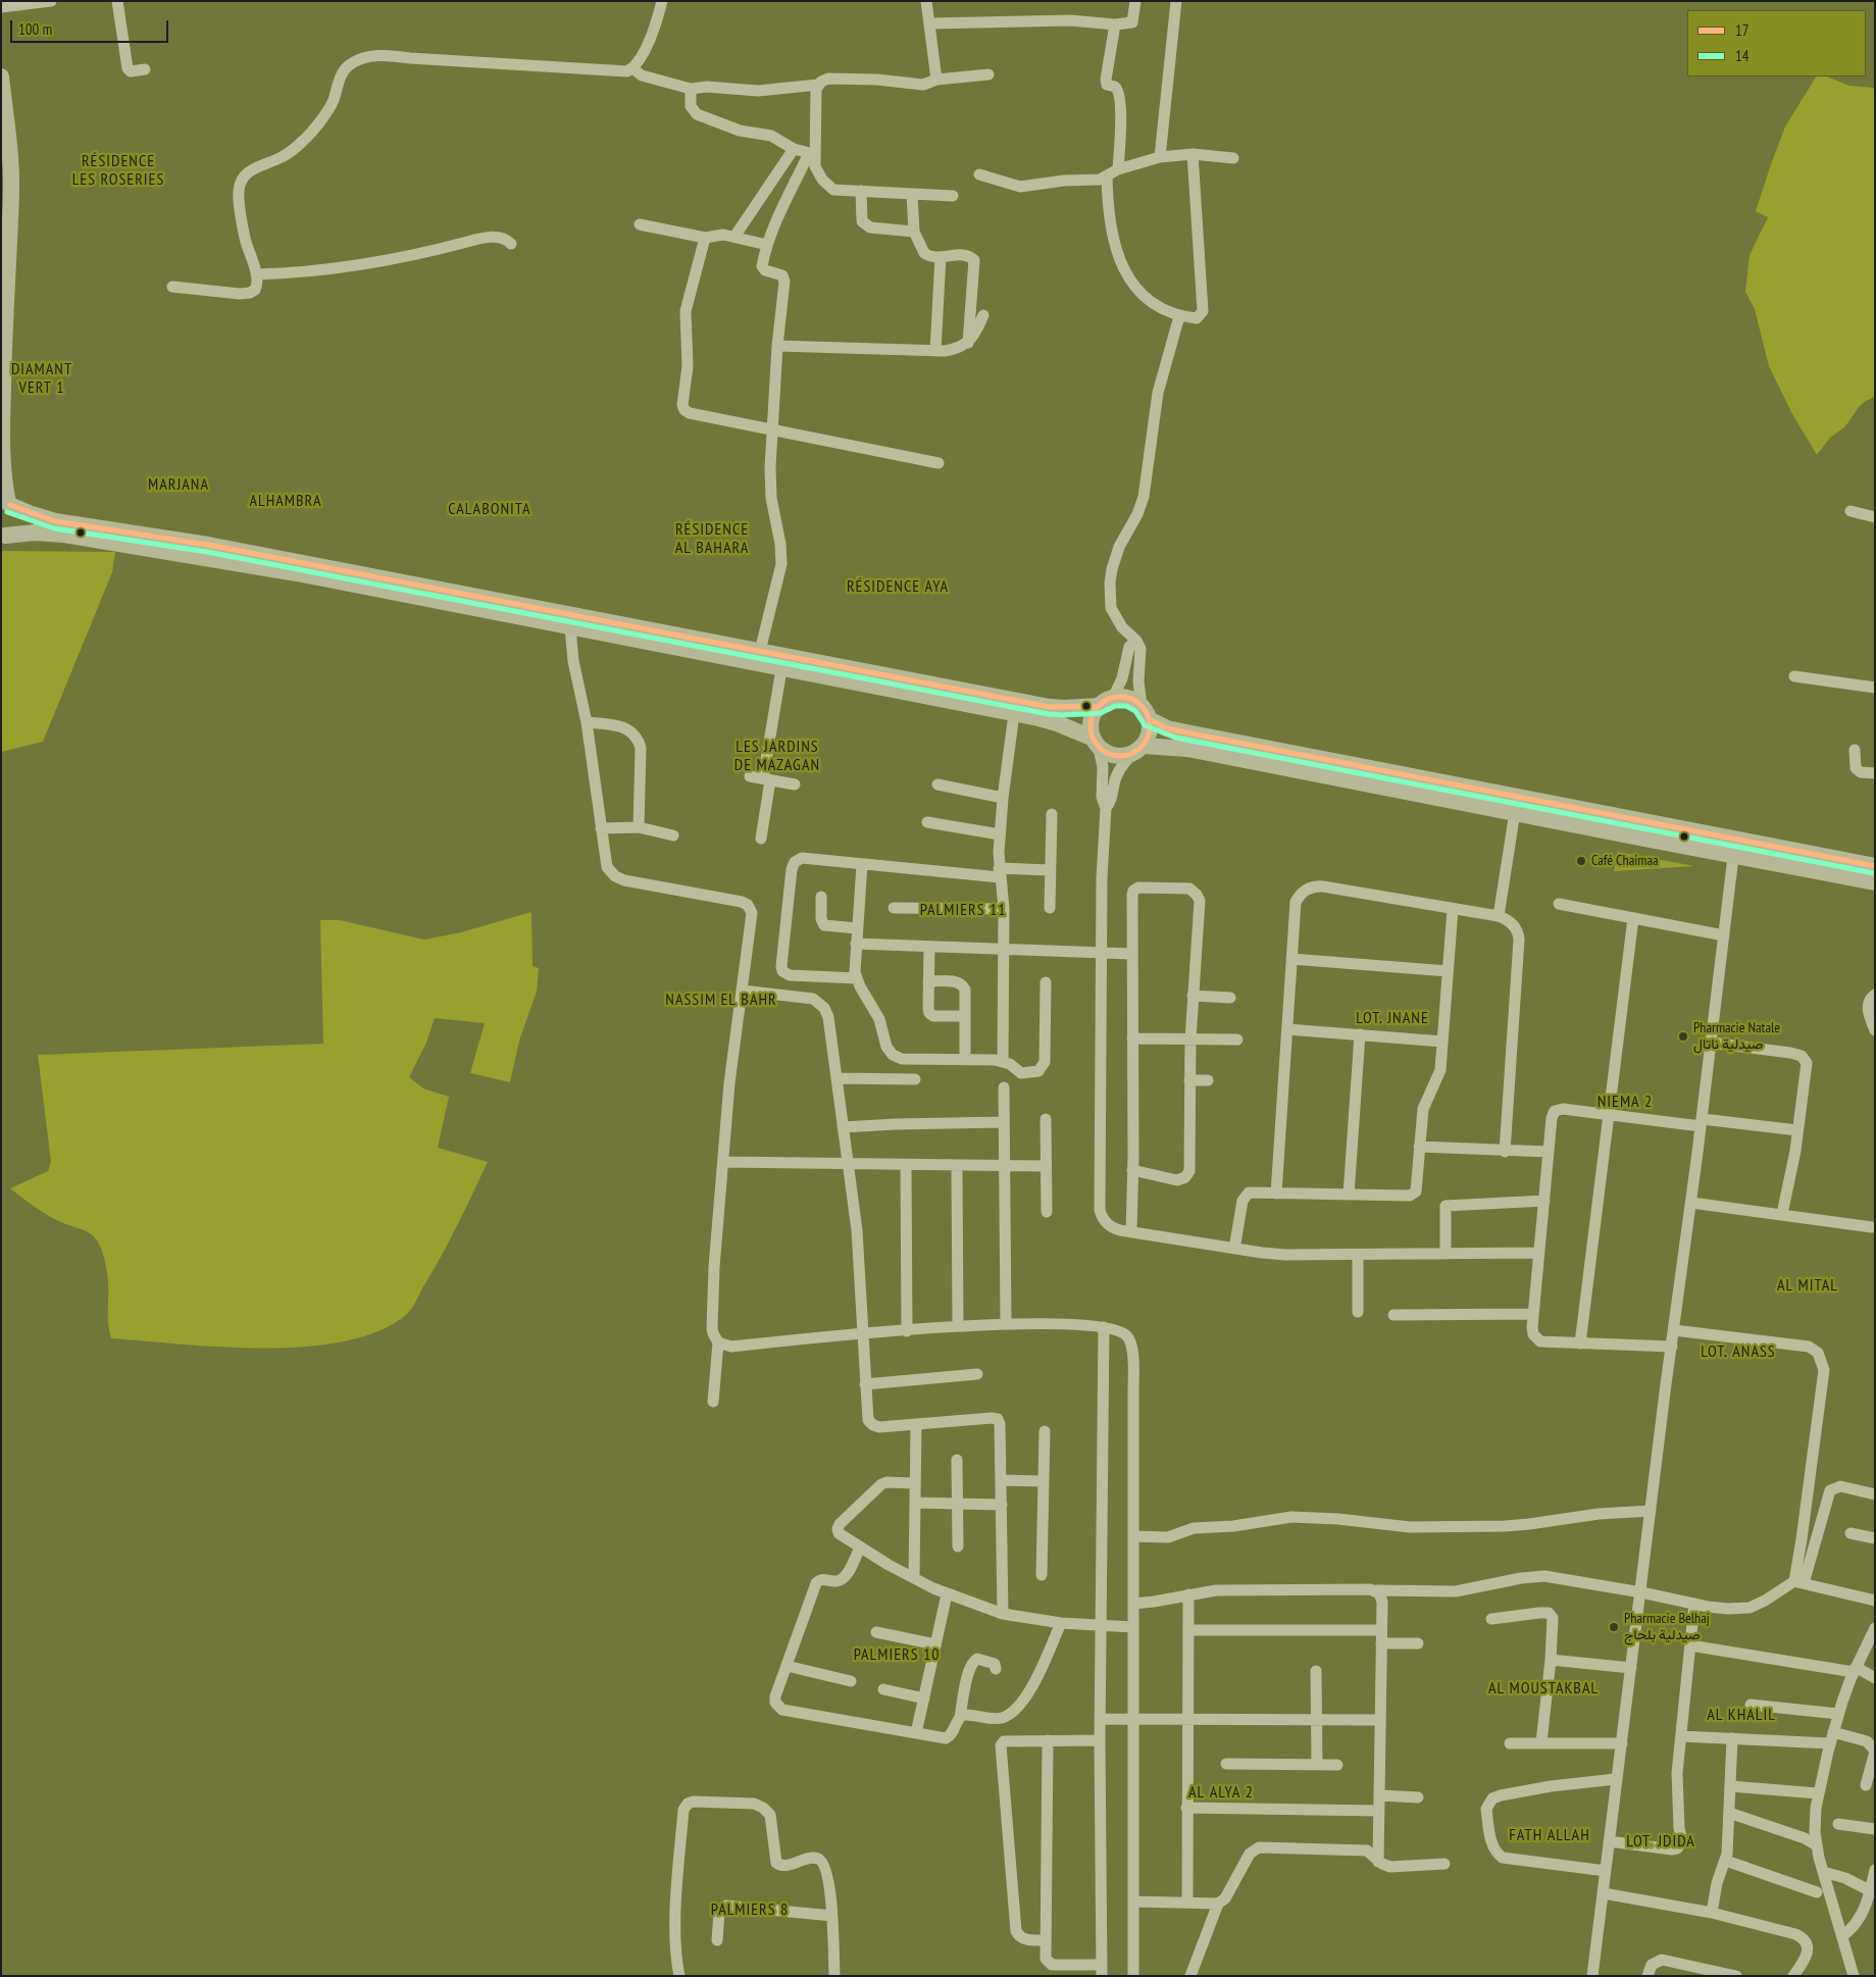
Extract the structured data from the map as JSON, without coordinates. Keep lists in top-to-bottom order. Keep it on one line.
{"districts":["RÉSIDENCE LES ROSERIES","DIAMANT VERT 1","MARJANA","ALHAMBRA","CALABONITA","RÉSIDENCE AL BAHARA","RÉSIDENCE AYA","LES JARDINS DE MAZAGAN","PALMIERS 11","NASSIM EL BAHR","LOT. JNANE","NIEMA 2","AL MITAL","LOT. ANASS","PALMIERS 10","AL MOUSTAKBAL","AL KHALIL","AL ALYA 2","FATH ALLAH","LOT. JDIDA","PALMIERS 8"],"places":["Café Chaimaa","Pharmacie Natale صيدلية ناتال","Pharmacie Belhaj صيدلية بلحاج"],"lines":["transit line 17","transit line 14"],"legend":["17","14"],"scale_bar":"100 m"}
